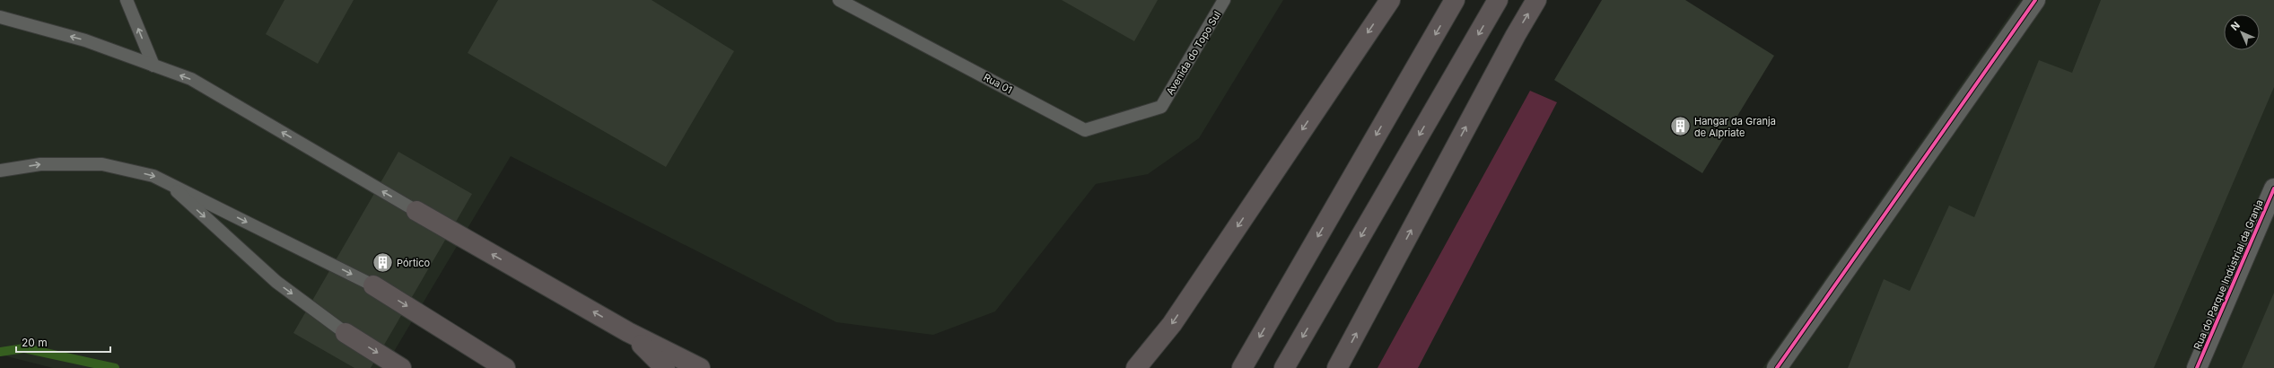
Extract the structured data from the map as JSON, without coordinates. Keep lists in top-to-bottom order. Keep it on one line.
{"streets":{"street":["Rua do Parque Indústrial da Granja"],"lane":["Avenida do Topo Sul","Rua 01"]},"crossings":[["Avenida do Topo Sul","Rua 01"]],"places":{"building":["Hangar da Granja de Alpriate","Pórtico"]},"scale_bar":"20 m","north":"top left"}
